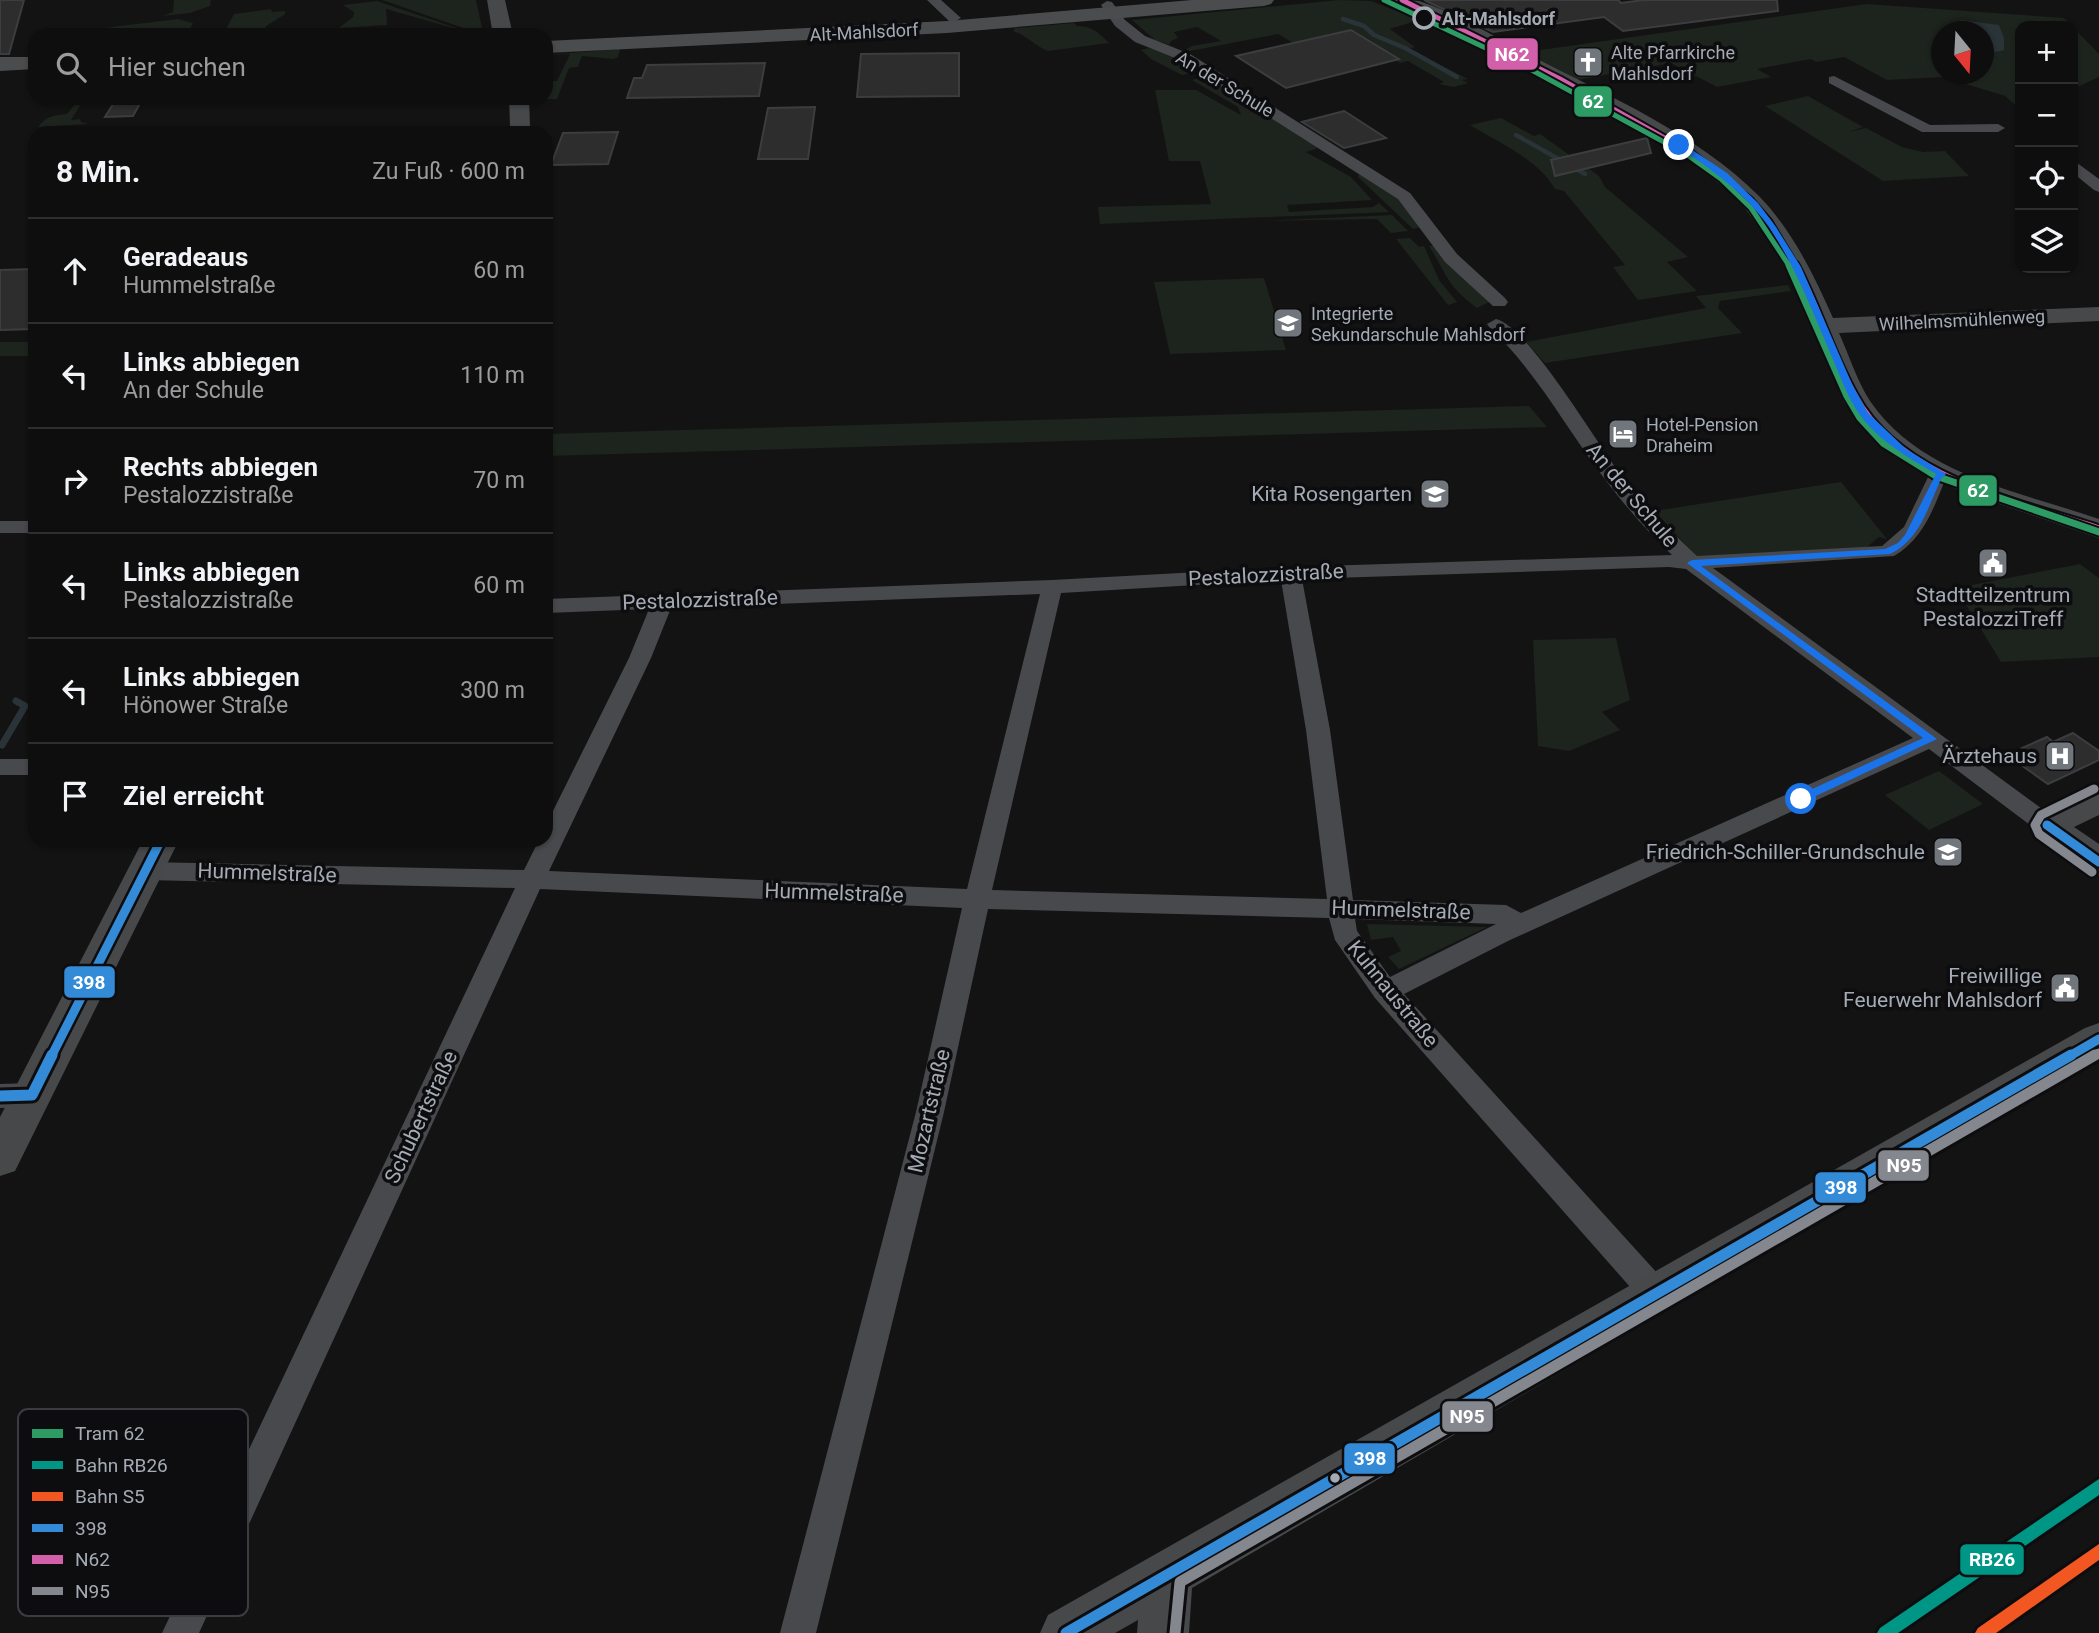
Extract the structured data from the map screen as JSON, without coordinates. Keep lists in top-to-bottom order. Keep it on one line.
{"streets":{"main road":["Alt-Mahlsdorf"],"street":["An der Schule","Wilhelmsmühlenweg","Pestalozzistraße","Hummelstraße","Kuhnaustraße","Mozartstraße","Schubertstraße"]},"crossings":[["Alt-Mahlsdorf","An der Schule"],["An der Schule","Pestalozzistraße"],["An der Schule","Hummelstraße"],["Pestalozzistraße","Kuhnaustraße"],["Pestalozzistraße","Mozartstraße"],["Pestalozzistraße","Schubertstraße"],["Hummelstraße","Kuhnaustraße"],["Hummelstraße","Mozartstraße"],["Hummelstraße","Schubertstraße"]],"places":{"other":["Alt-Mahlsdorf"],"church":["Alte Pfarrkirche Mahlsdorf"],"school or university":["Integrierte Sekundarschule Mahlsdorf","Kita Rosengarten","Friedrich-Schiller-Grundschule"],"hotel":["Hotel-Pension Draheim"],"public building":["Stadtteilzentrum PestalozziTreff","Freiwillige Feuerwehr Mahlsdorf"],"hospital":["Ärztehaus"]},"lines":["tram line 62","transit line N62","transit line N95","transit line 398","rail line RB26","rail line S5"],"legend":["Tram 62","Bahn RB26","Bahn S5","398","N62","N95"],"north":"bottom","page":{"map_buttons":["+","−"],"search":"Hier suchen","heading":["8 Min.","Zu Fuß · 600 m"],"list":[["Geradeaus","Hummelstraße","60 m"],["Links abbiegen","An der Schule","110 m"],["Rechts abbiegen","Pestalozzistraße","70 m"],["Links abbiegen","Pestalozzistraße","60 m"],["Links abbiegen","Hönower Straße","300 m"],"Ziel erreicht"]}}
